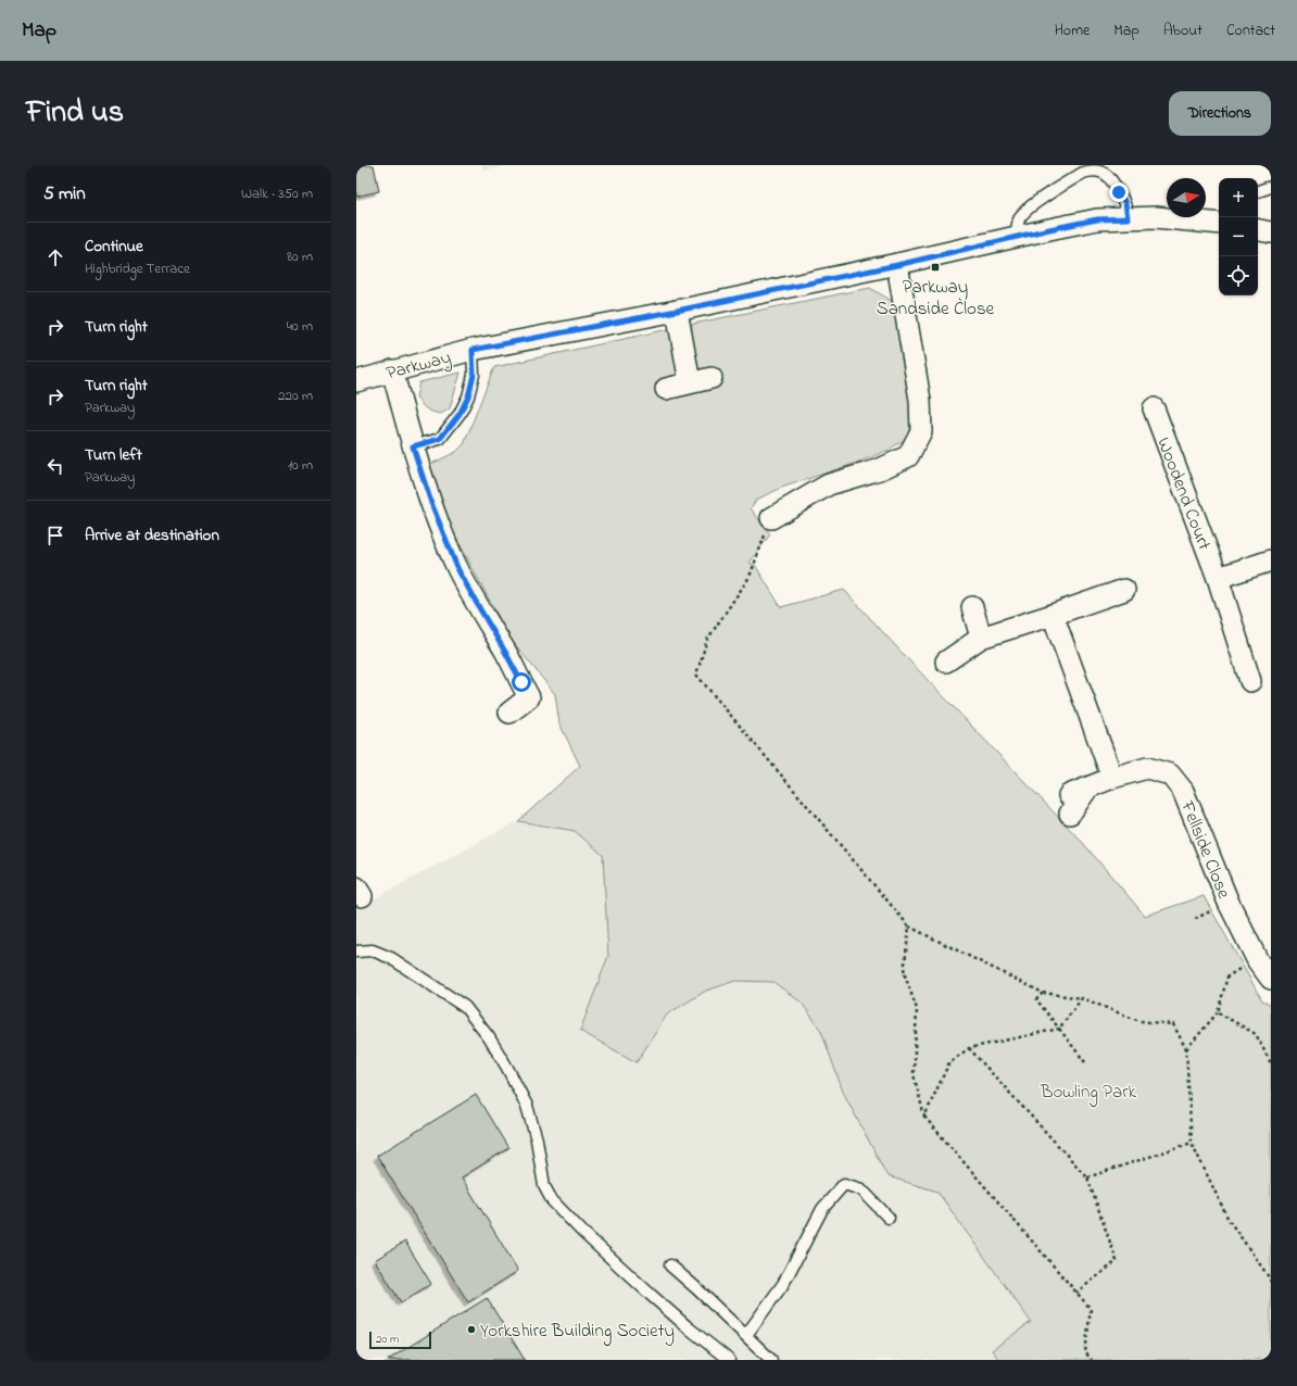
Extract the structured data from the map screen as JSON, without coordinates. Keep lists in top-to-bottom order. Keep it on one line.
{"streets":{"street":["Parkway","Woodend Court","Fellside Close"]},"parks":["Bowling Park"],"places":{"transit":["Parkway Sandside Close"],"other":["Yorkshire Building Society"]},"scale_bar":"20 m","north":"right","page":{"header":"Map","nav":["Home","Map","About","Contact"],"title":"Find us","buttons":"Directions","heading":["5 min","Walk · 350 m"],"map_buttons":["+","−"],"list":[["Continue","Highbridge Terrace","80 m"],["Turn right","40 m"],["Turn right","Parkway","220 m"],["Turn left","Parkway","10 m"],"Arrive at destination"],"scale":"20 m"}}
